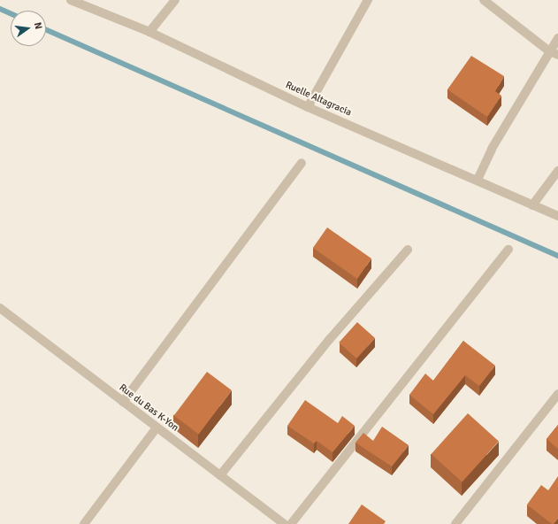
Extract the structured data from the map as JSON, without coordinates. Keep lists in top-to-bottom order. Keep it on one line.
{"streets":{"street":["Ruelle Altagracia","Rue du Bas K-Yon"]},"north":"right"}
